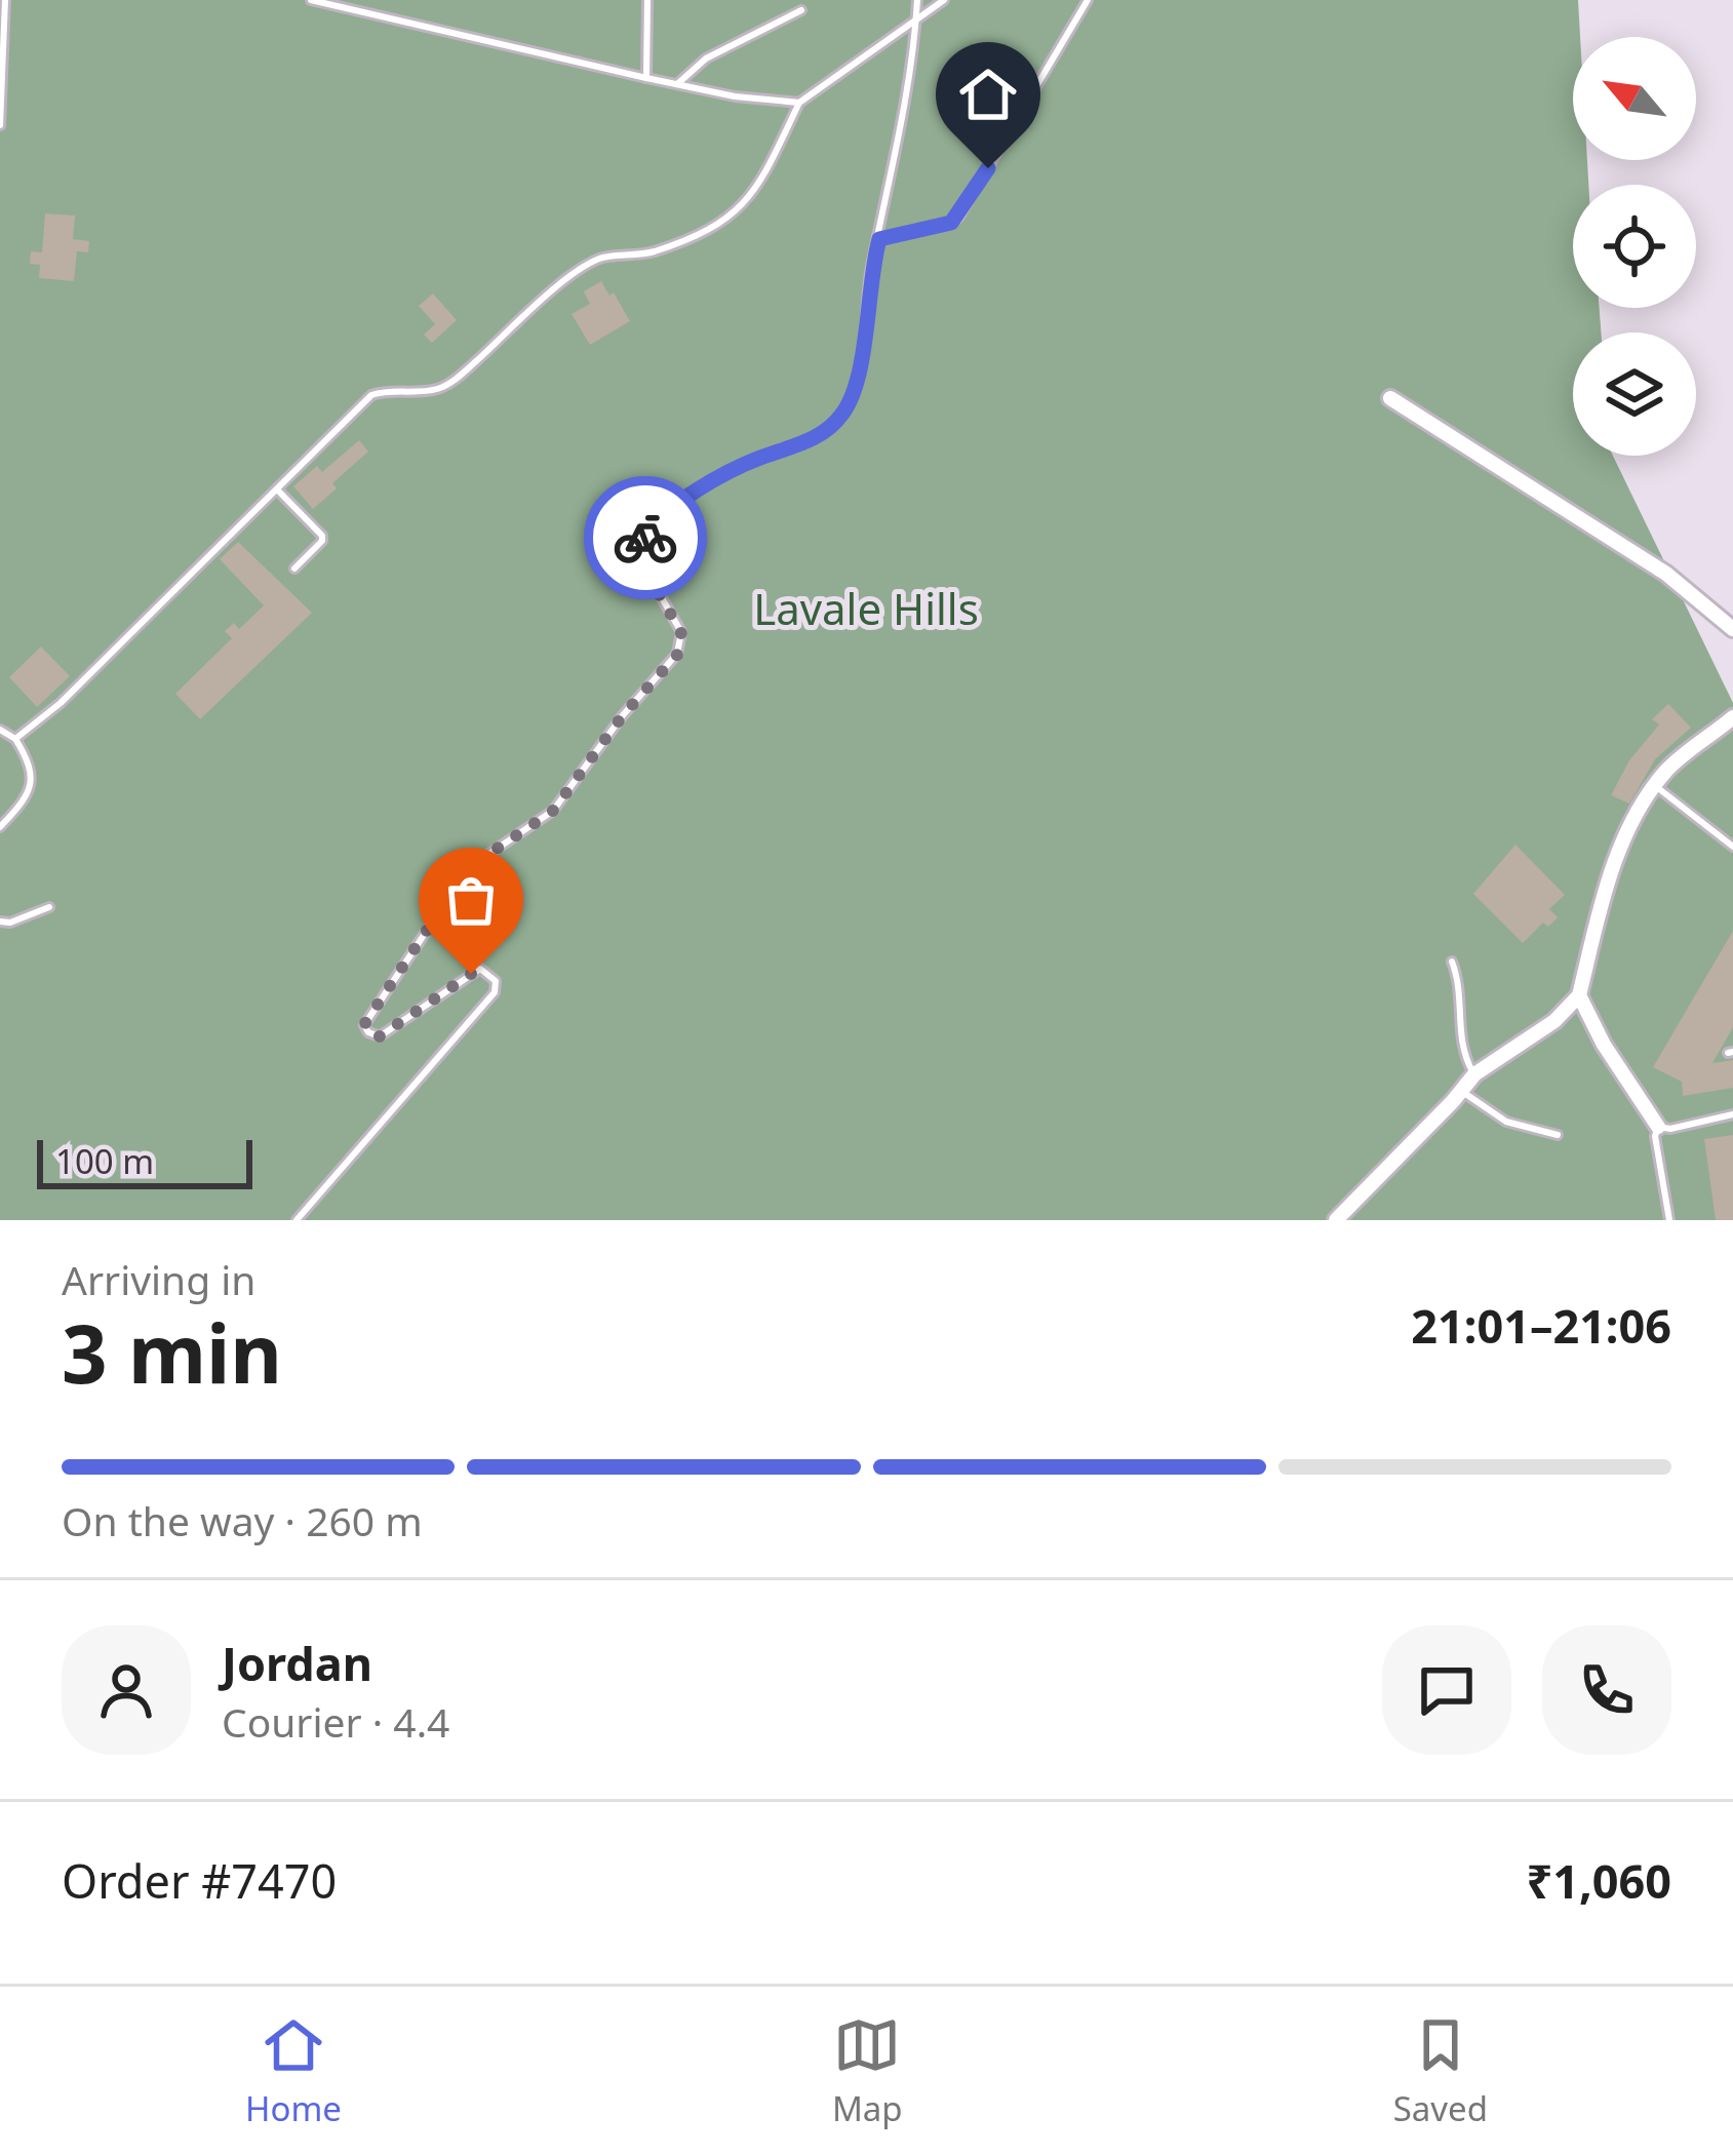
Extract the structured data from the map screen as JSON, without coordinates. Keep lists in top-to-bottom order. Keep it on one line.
{"parks":["Lavale Hills"],"scale_bar":"100 m","north":"top left","page":{"scale":"100 m","heading":["3 min","Arriving in","21:01–21:06"],"panel":["Jordan","Courier · 4.4","Order #7470","₹1,060"],"bar":"On the way · 260 m","tabs":["Home","Map","Saved"]}}
